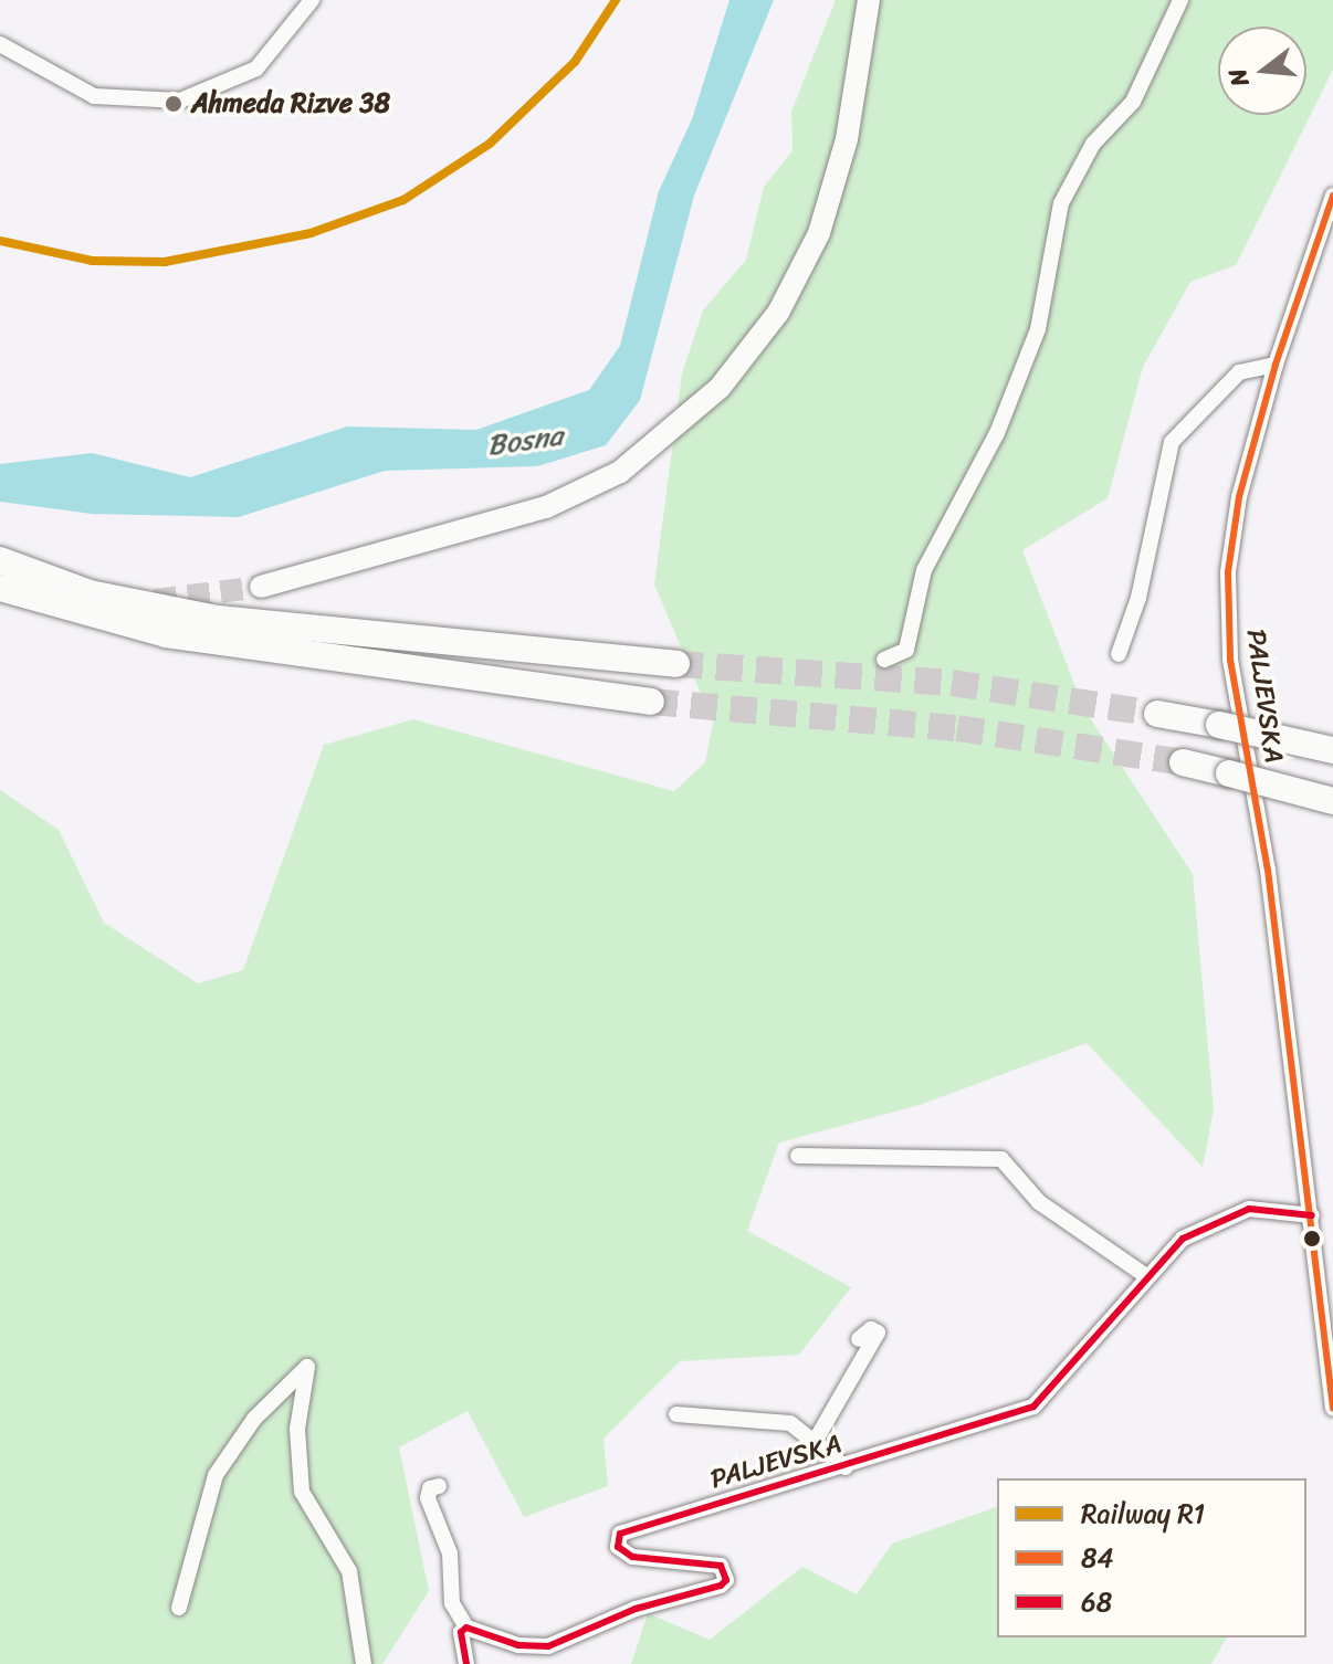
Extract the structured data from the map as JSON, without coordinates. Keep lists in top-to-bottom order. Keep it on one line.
{"streets":{"street":["PALJEVSKA"]},"water":["Bosna"],"places":["Ahmeda Rizve 38"],"lines":["rail line R1","transit line 84","transit line 68"],"legend":["Railway R1","84","68"],"north":"left"}
